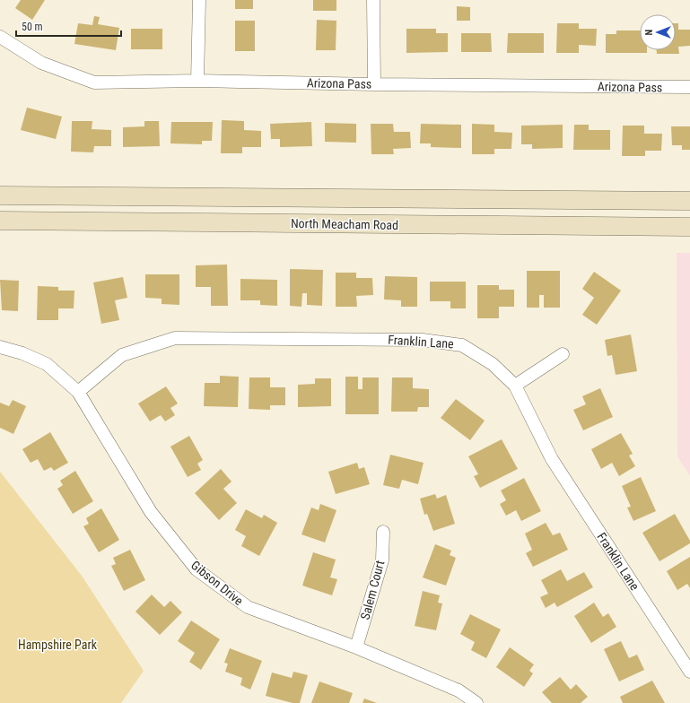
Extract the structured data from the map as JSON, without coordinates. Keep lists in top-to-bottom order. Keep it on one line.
{"streets":{"main road":["North Meacham Road"],"street":["Arizona Pass","Franklin Lane","Gibson Drive","Salem Court"]},"crossings":[["Franklin Lane","Gibson Drive"],["Gibson Drive","Salem Court"]],"parks":["Hampshire Park"],"scale_bar":"50 m","north":"left"}
